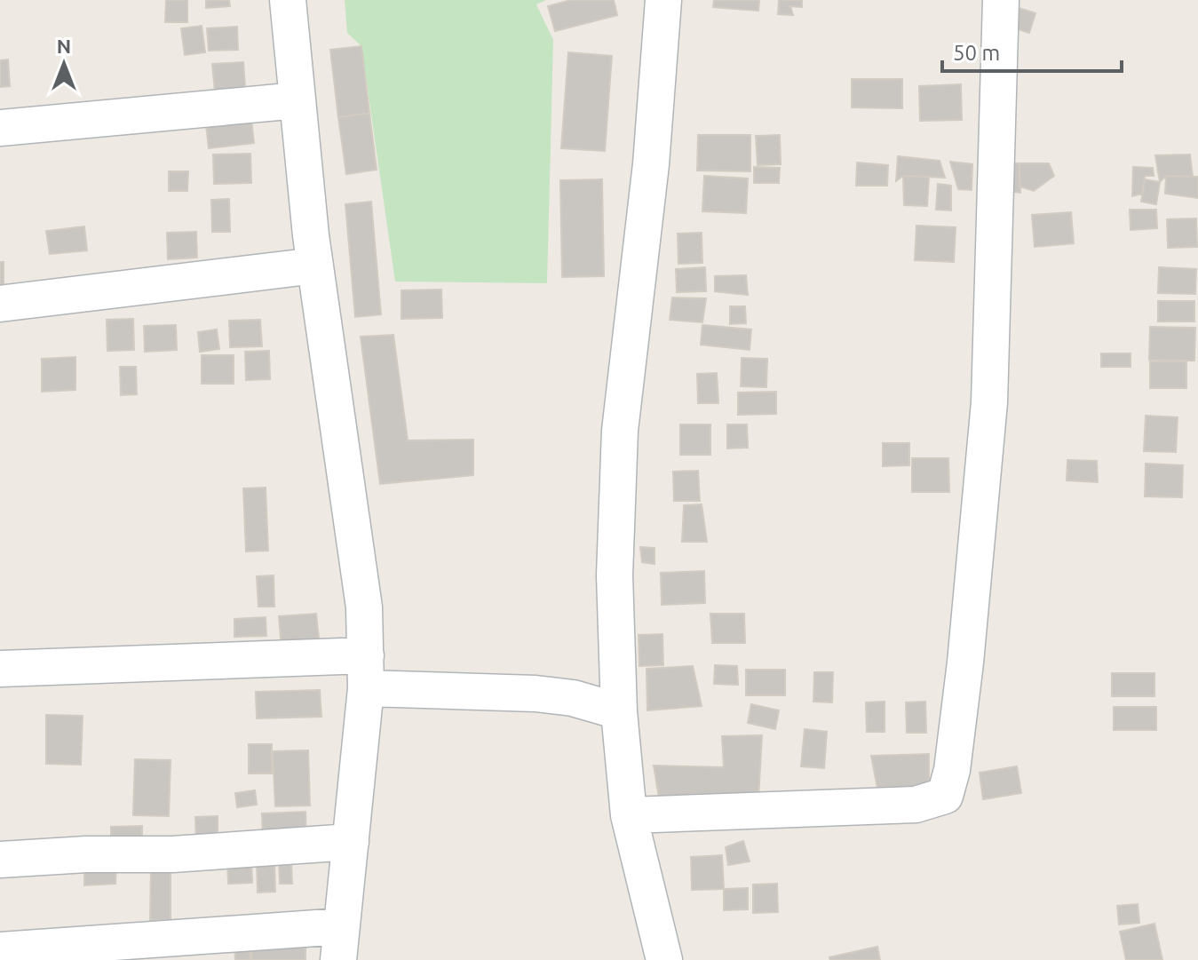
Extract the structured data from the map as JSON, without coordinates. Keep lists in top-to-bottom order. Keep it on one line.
{"scale_bar":"50 m","north":"top"}
